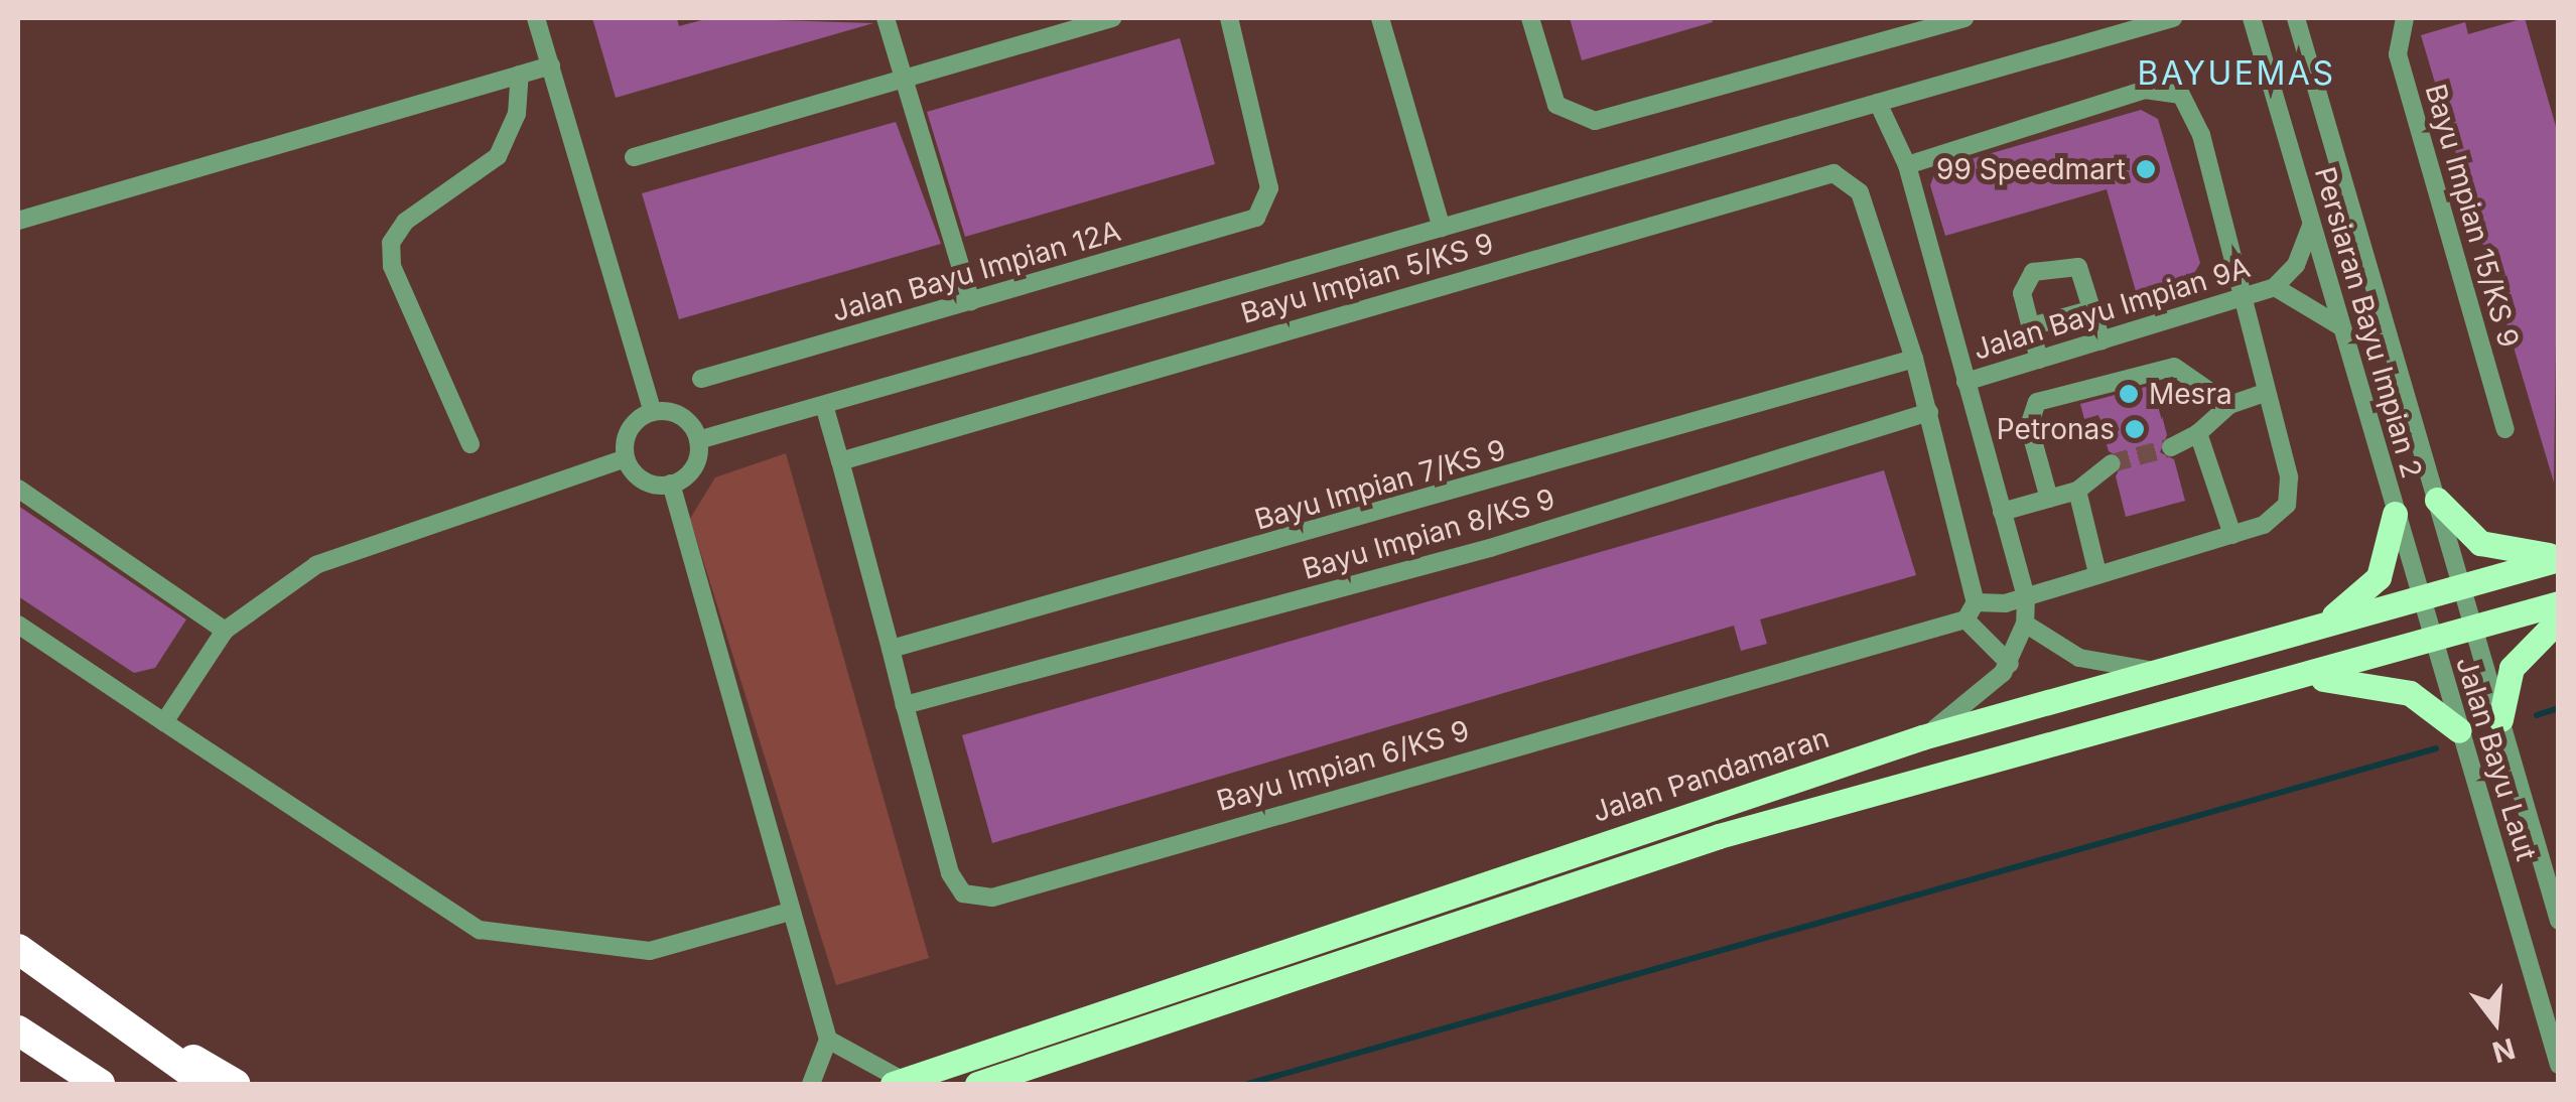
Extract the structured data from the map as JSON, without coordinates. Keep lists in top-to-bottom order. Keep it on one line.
{"streets":{"main road":["Jalan Pandamaran"],"street":["Bayu Impian 15/KS 9","Jalan Bayu Impian 12A","Bayu Impian 5/KS 9","Jalan Bayu Impian 9A","Persiaran Bayu Impian 2","Bayu Impian 7/KS 9","Bayu Impian 8/KS 9","Jalan Bayu Laut","Bayu Impian 6/KS 9"]},"crossings":[["Bayu Impian 5/KS 9","Bayu Impian 7/KS 9"],["Jalan Bayu Impian 9A","Persiaran Bayu Impian 2"],["Persiaran Bayu Impian 2","Jalan Bayu Laut"],["Persiaran Bayu Impian 2","Jalan Pandamaran"],["Bayu Impian 7/KS 9","Bayu Impian 6/KS 9"],["Bayu Impian 8/KS 9","Bayu Impian 6/KS 9"]],"districts":["BAYUEMAS"],"places":["99 Speedmart","Mesra","Petronas"],"north":"bottom"}
